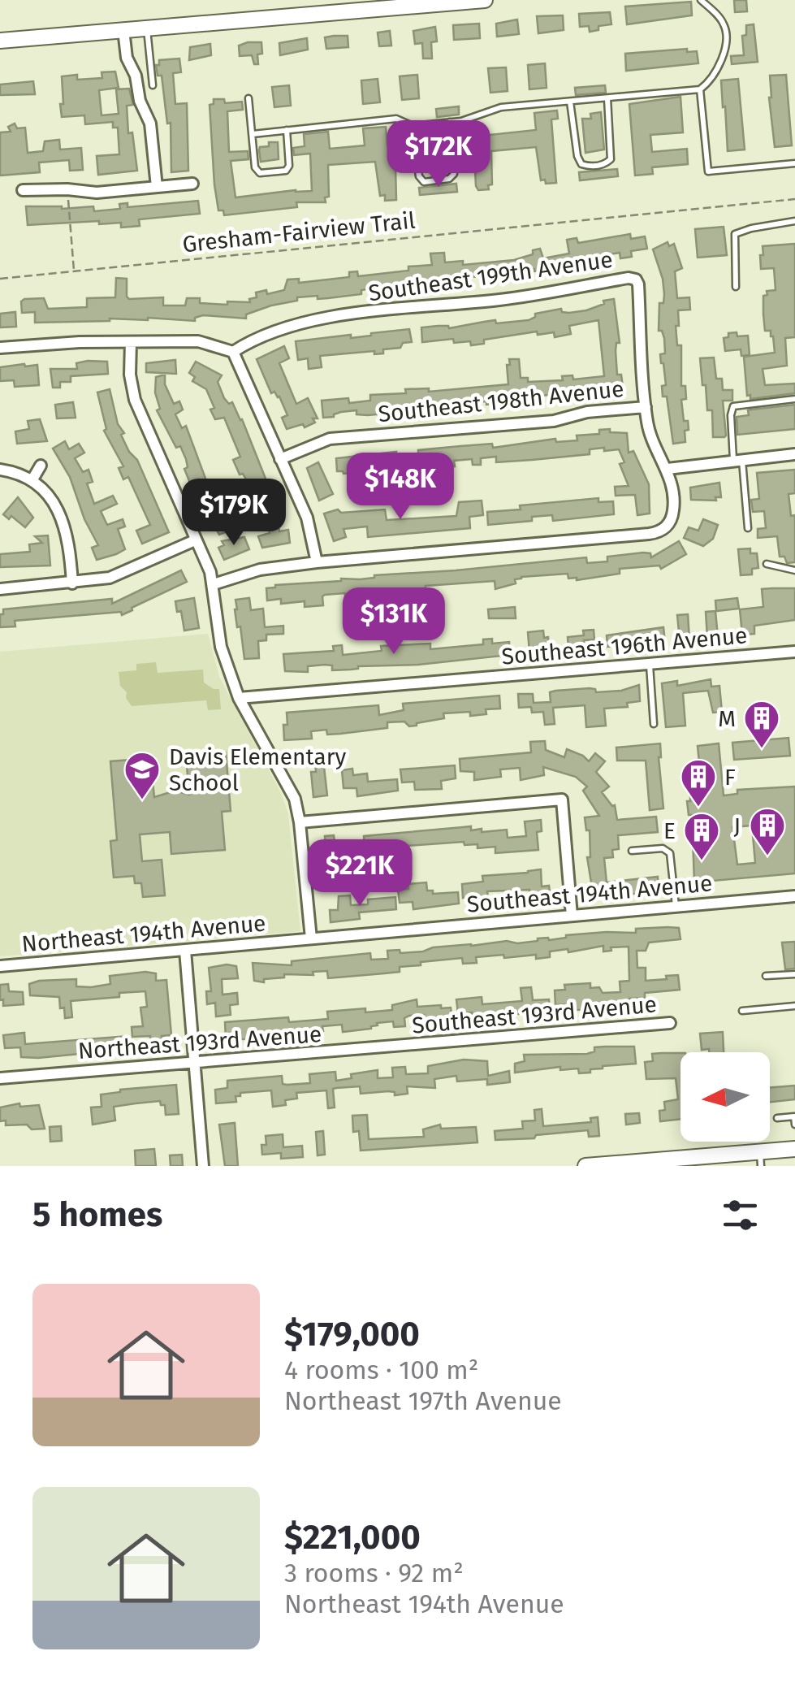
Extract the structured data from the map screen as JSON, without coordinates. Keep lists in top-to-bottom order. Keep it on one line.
{"streets":{"street":["Southeast 199th Avenue","Southeast 198th Avenue","Southeast 196th Avenue","Southeast 194th Avenue","Northeast 194th Avenue","Southeast 193rd Avenue","Northeast 193rd Avenue"],"path":["Gresham-Fairview Trail"]},"crossings":[["Southeast 199th Avenue","Southeast 198th Avenue"],["Southeast 194th Avenue","Northeast 194th Avenue"],["Southeast 193rd Avenue","Northeast 193rd Avenue"]],"places":{"building":["M","F","J","E"],"school or university":["Davis Elementary School"]},"north":"left","page":{"price":["$172K","$148K","$179K","$131K","$221K"],"heading":"5 homes","list":[{"name":"$179,000","note":"4 rooms · 100 m² · Northeast 197th Avenue"},{"name":"$221,000","note":"3 rooms · 92 m² · Northeast 194th Avenue"}]}}
